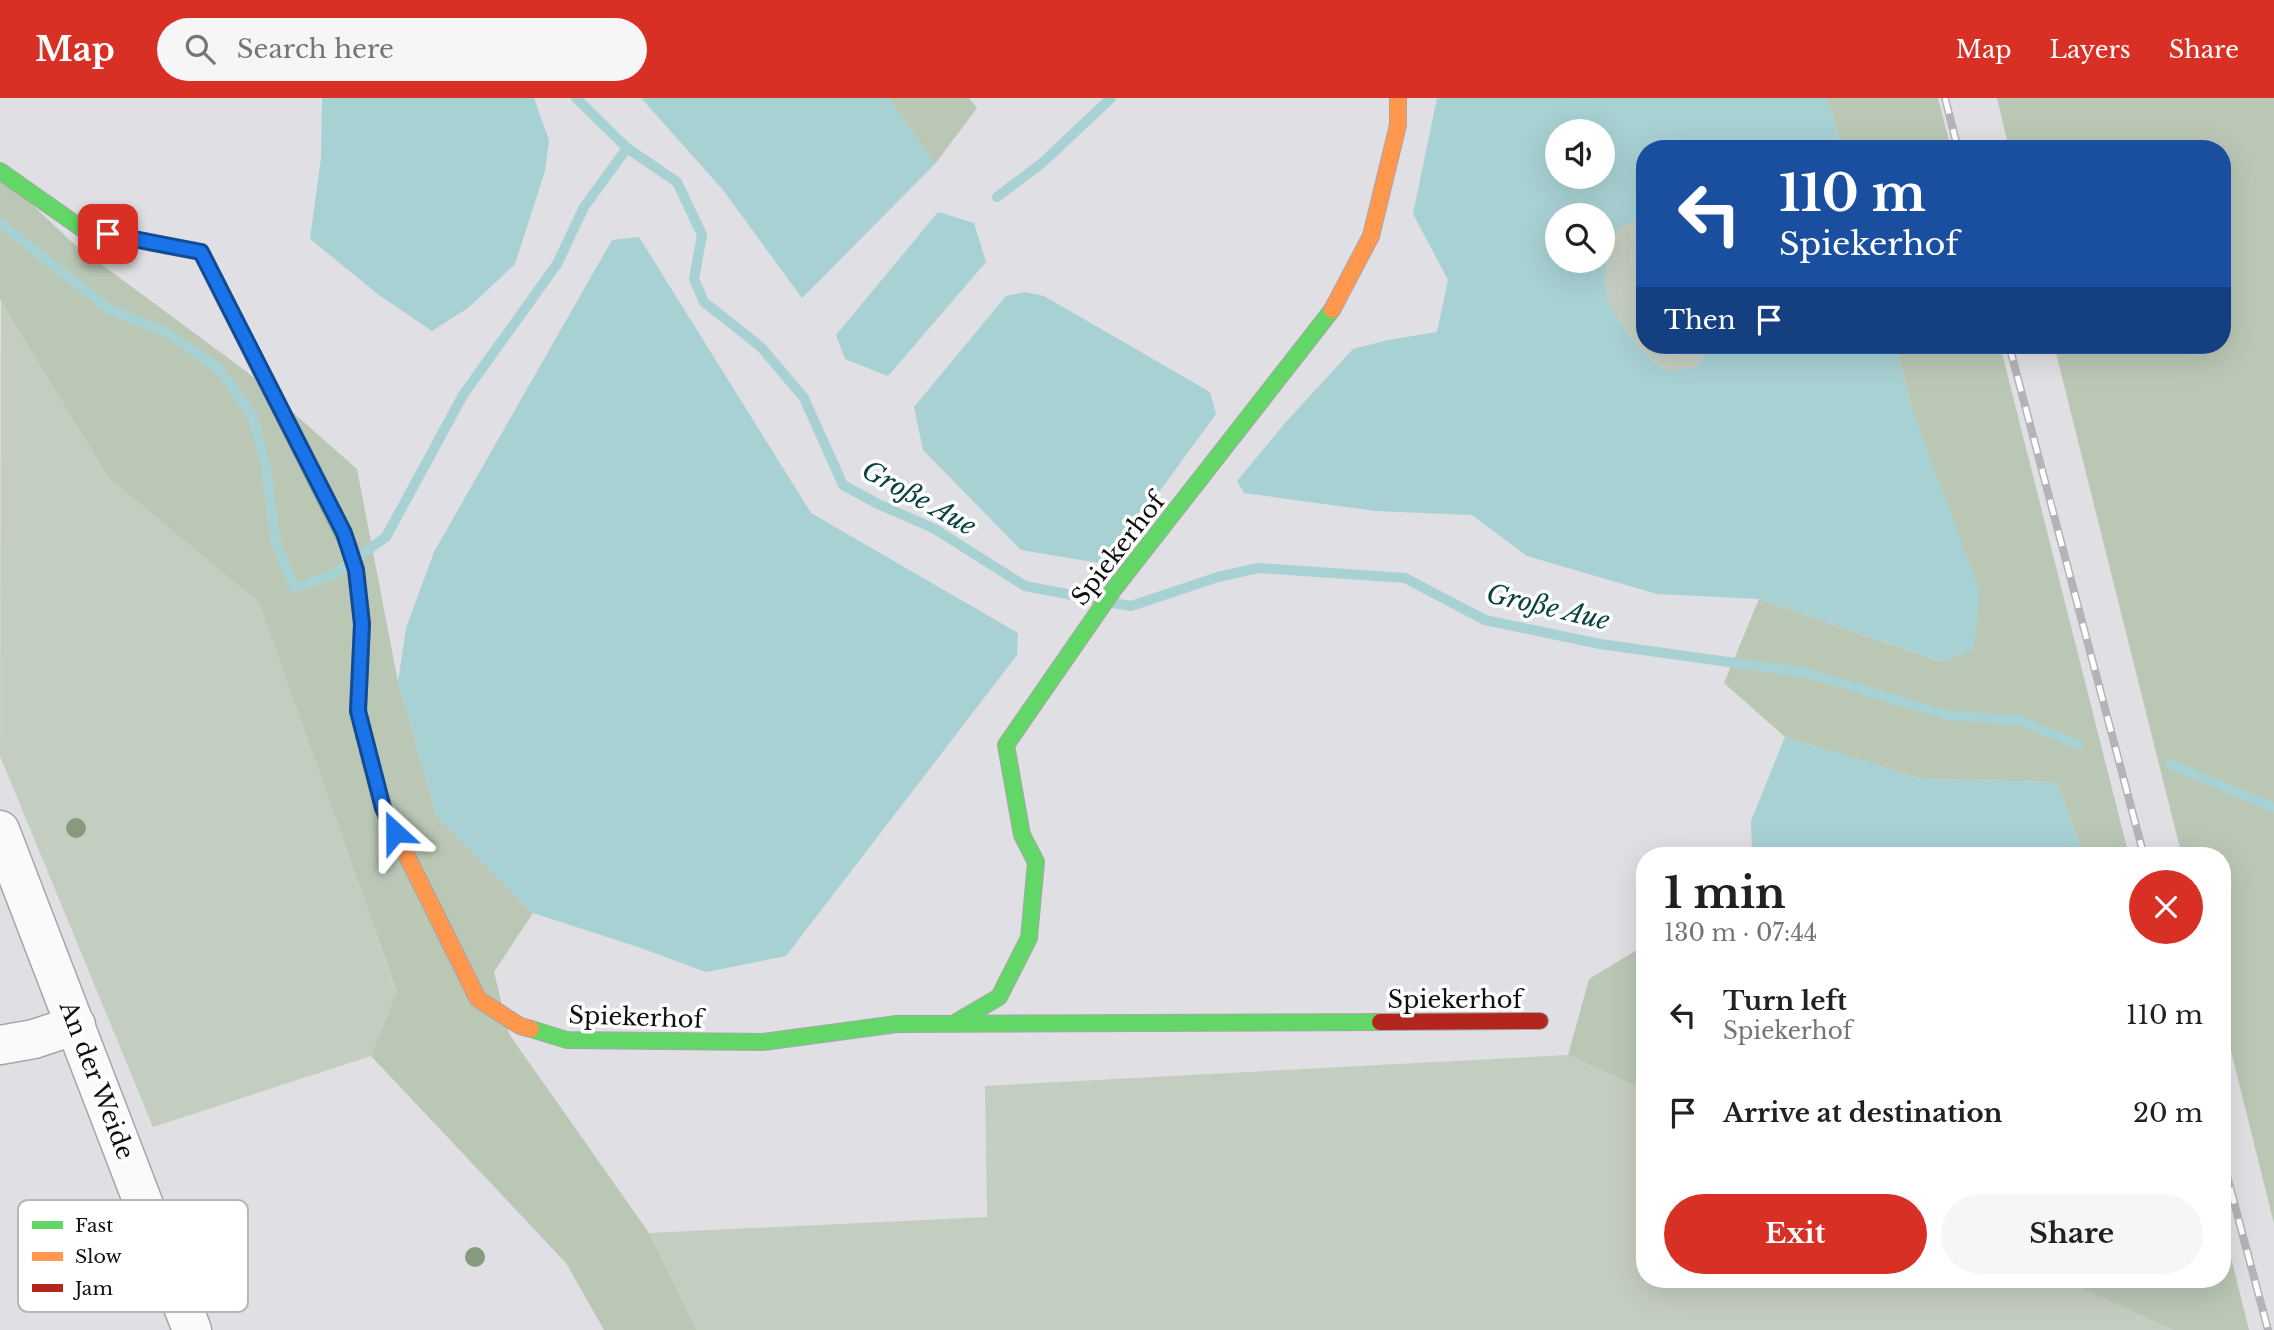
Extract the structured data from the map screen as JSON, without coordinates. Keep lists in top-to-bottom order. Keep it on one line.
{"streets":{"street":["Spiekerhof","An der Weide"]},"water":["Große Aue"],"legend":["Fast","Slow","Jam"],"page":{"header":"Map","search":"Search here","nav":["Map","Layers","Share"],"turn":["110 m","Spiekerhof"],"then":"Then","heading":["1 min","130 m · 07:44"],"list":[{"name":"Turn left","note":"Spiekerhof","value":"110 m"},{"name":"Arrive at destination","value":"20 m"}],"buttons":["Exit","Share"]}}
